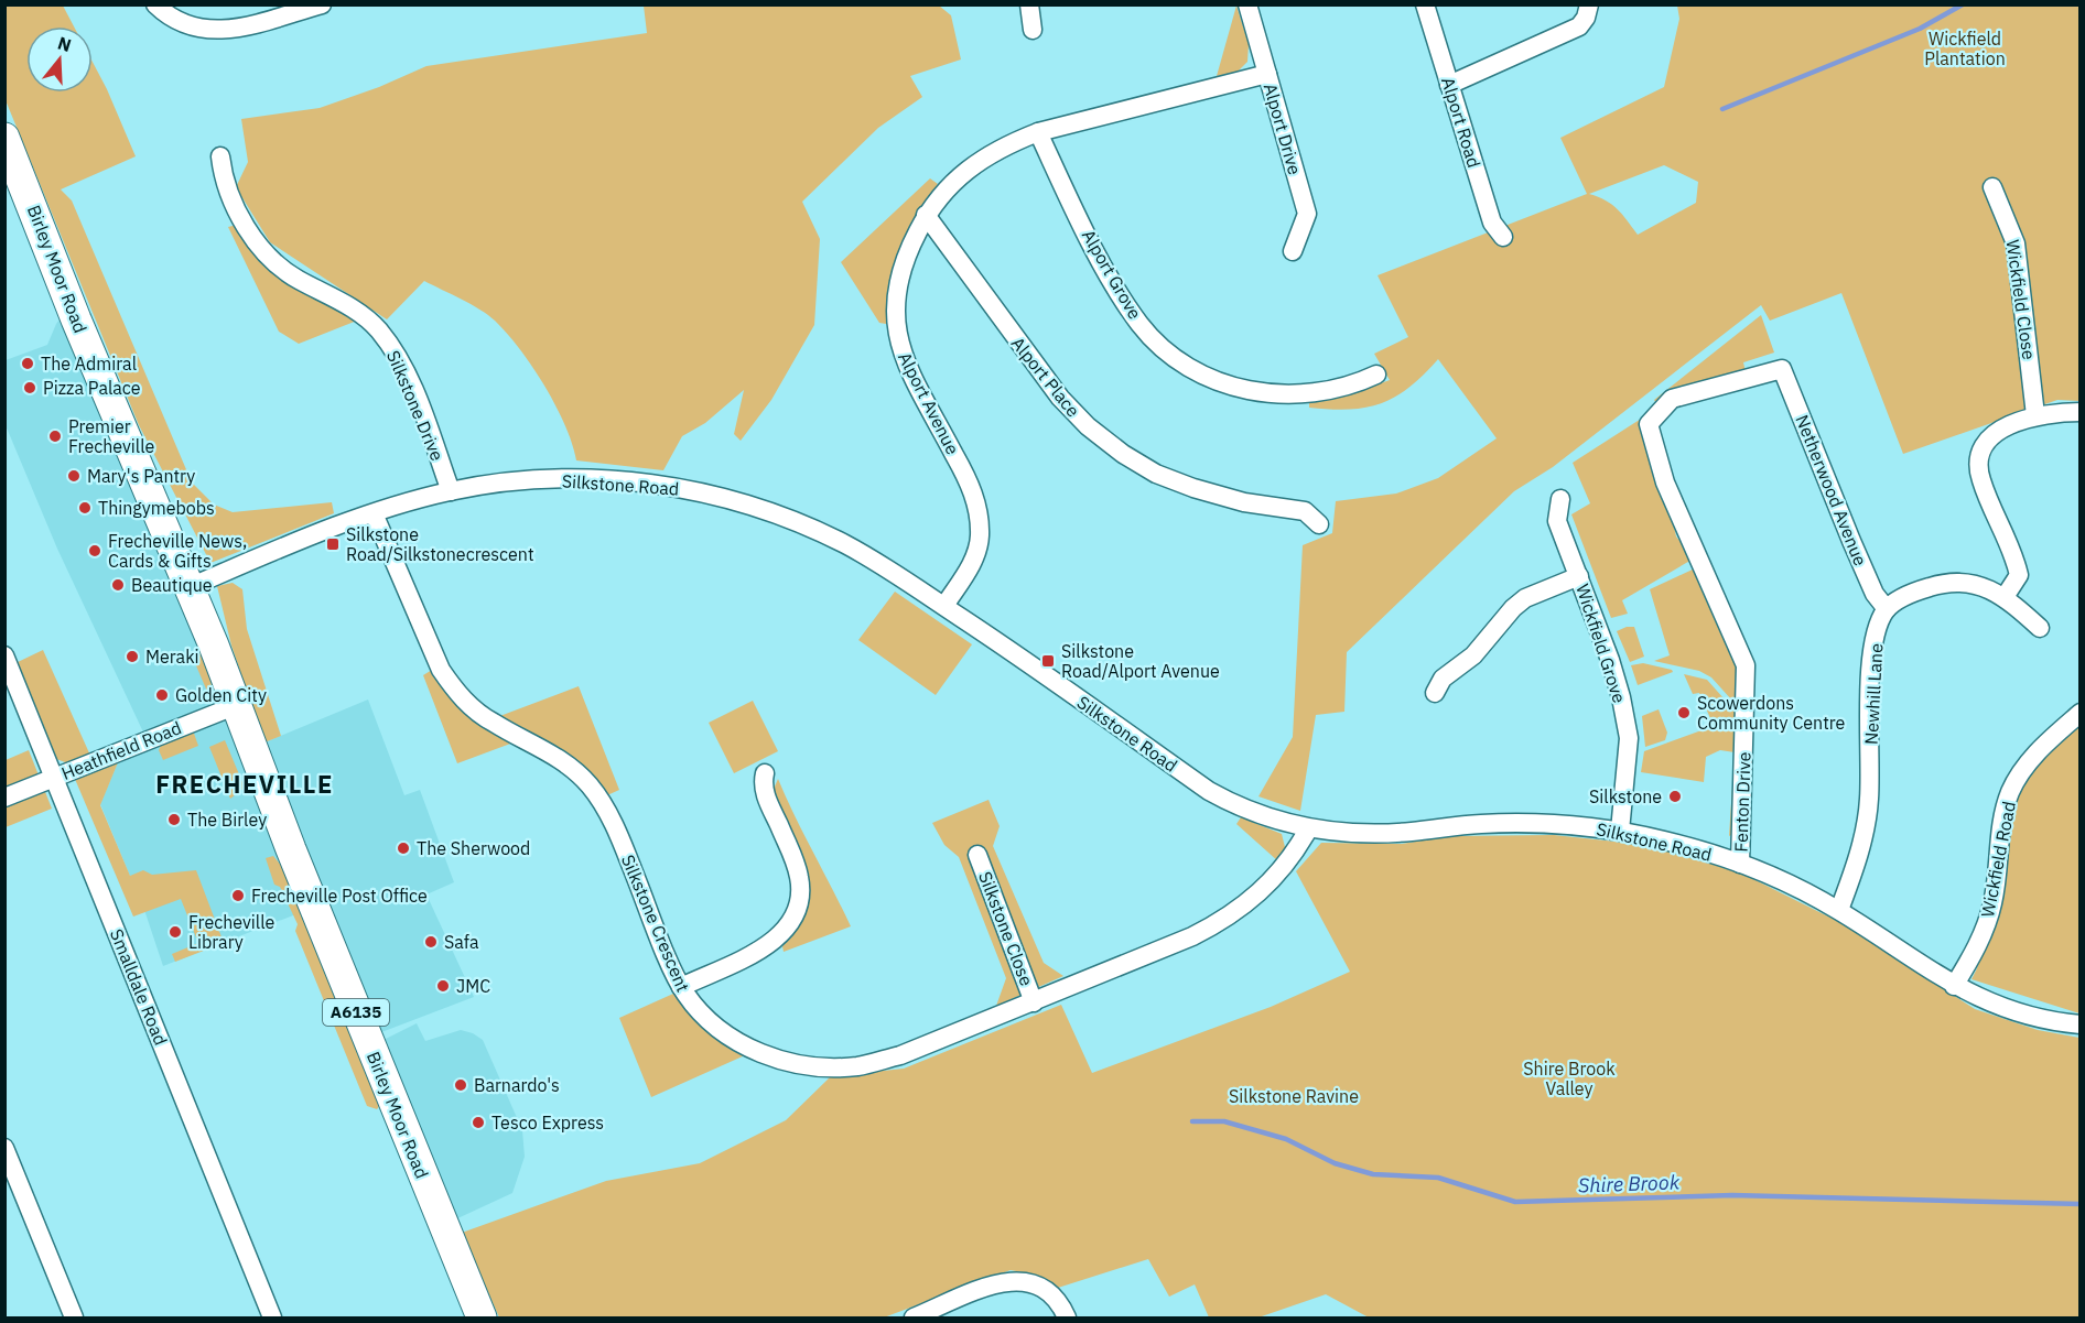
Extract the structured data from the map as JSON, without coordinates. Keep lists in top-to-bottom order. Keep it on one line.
{"streets":{"main road":["Birley Moor Road","A6135"],"street":["Alport Road","Alport Drive","Alport Grove","Wickfield Close","Alport Place","Alport Avenue","Silkstone Drive","Silkstone Road","Netherwood Avenue","Wickfield Grove","Newhill Lane","Heathfield Road","Fenton Drive","Wickfield Road","Silkstone Crescent","Silkstone Close","Smalldale Road"]},"crossings":[["Alport Drive","Alport Avenue"],["Birley Moor Road","Silkstone Road"],["Birley Moor Road","Heathfield Road"],["Alport Grove","Alport Avenue"],["Alport Place","Alport Avenue"],["Alport Avenue","Silkstone Road"],["Silkstone Drive","Silkstone Road"],["Silkstone Road","Wickfield Grove"],["Silkstone Road","Newhill Lane"],["Silkstone Road","Fenton Drive"],["Silkstone Road","Wickfield Road"],["Silkstone Road","Silkstone Crescent"],["Netherwood Avenue","Newhill Lane"],["Netherwood Avenue","Fenton Drive"],["Heathfield Road","Smalldale Road"],["Silkstone Crescent","Silkstone Close"]],"districts":["FRECHEVILLE"],"water":["Shire Brook"],"parks":["Wickfield Plantation","Shire Brook Valley","Silkstone Ravine"],"places":{"other":["The Admiral","Pizza Palace","Premier Frecheville","Mary's Pantry","Thingymebobs","Frecheville News, Cards & Gifts","Beautique","Meraki","Golden City","Scowerdons Community Centre","Silkstone","The Birley","The Sherwood","Frecheville Post Office","Frecheville Library","Safa","JMC","Barnardo's","Tesco Express"],"transit":["Silkstone Road/Silkstonecrescent","Silkstone Road/Alport Avenue"]},"north":"top"}
